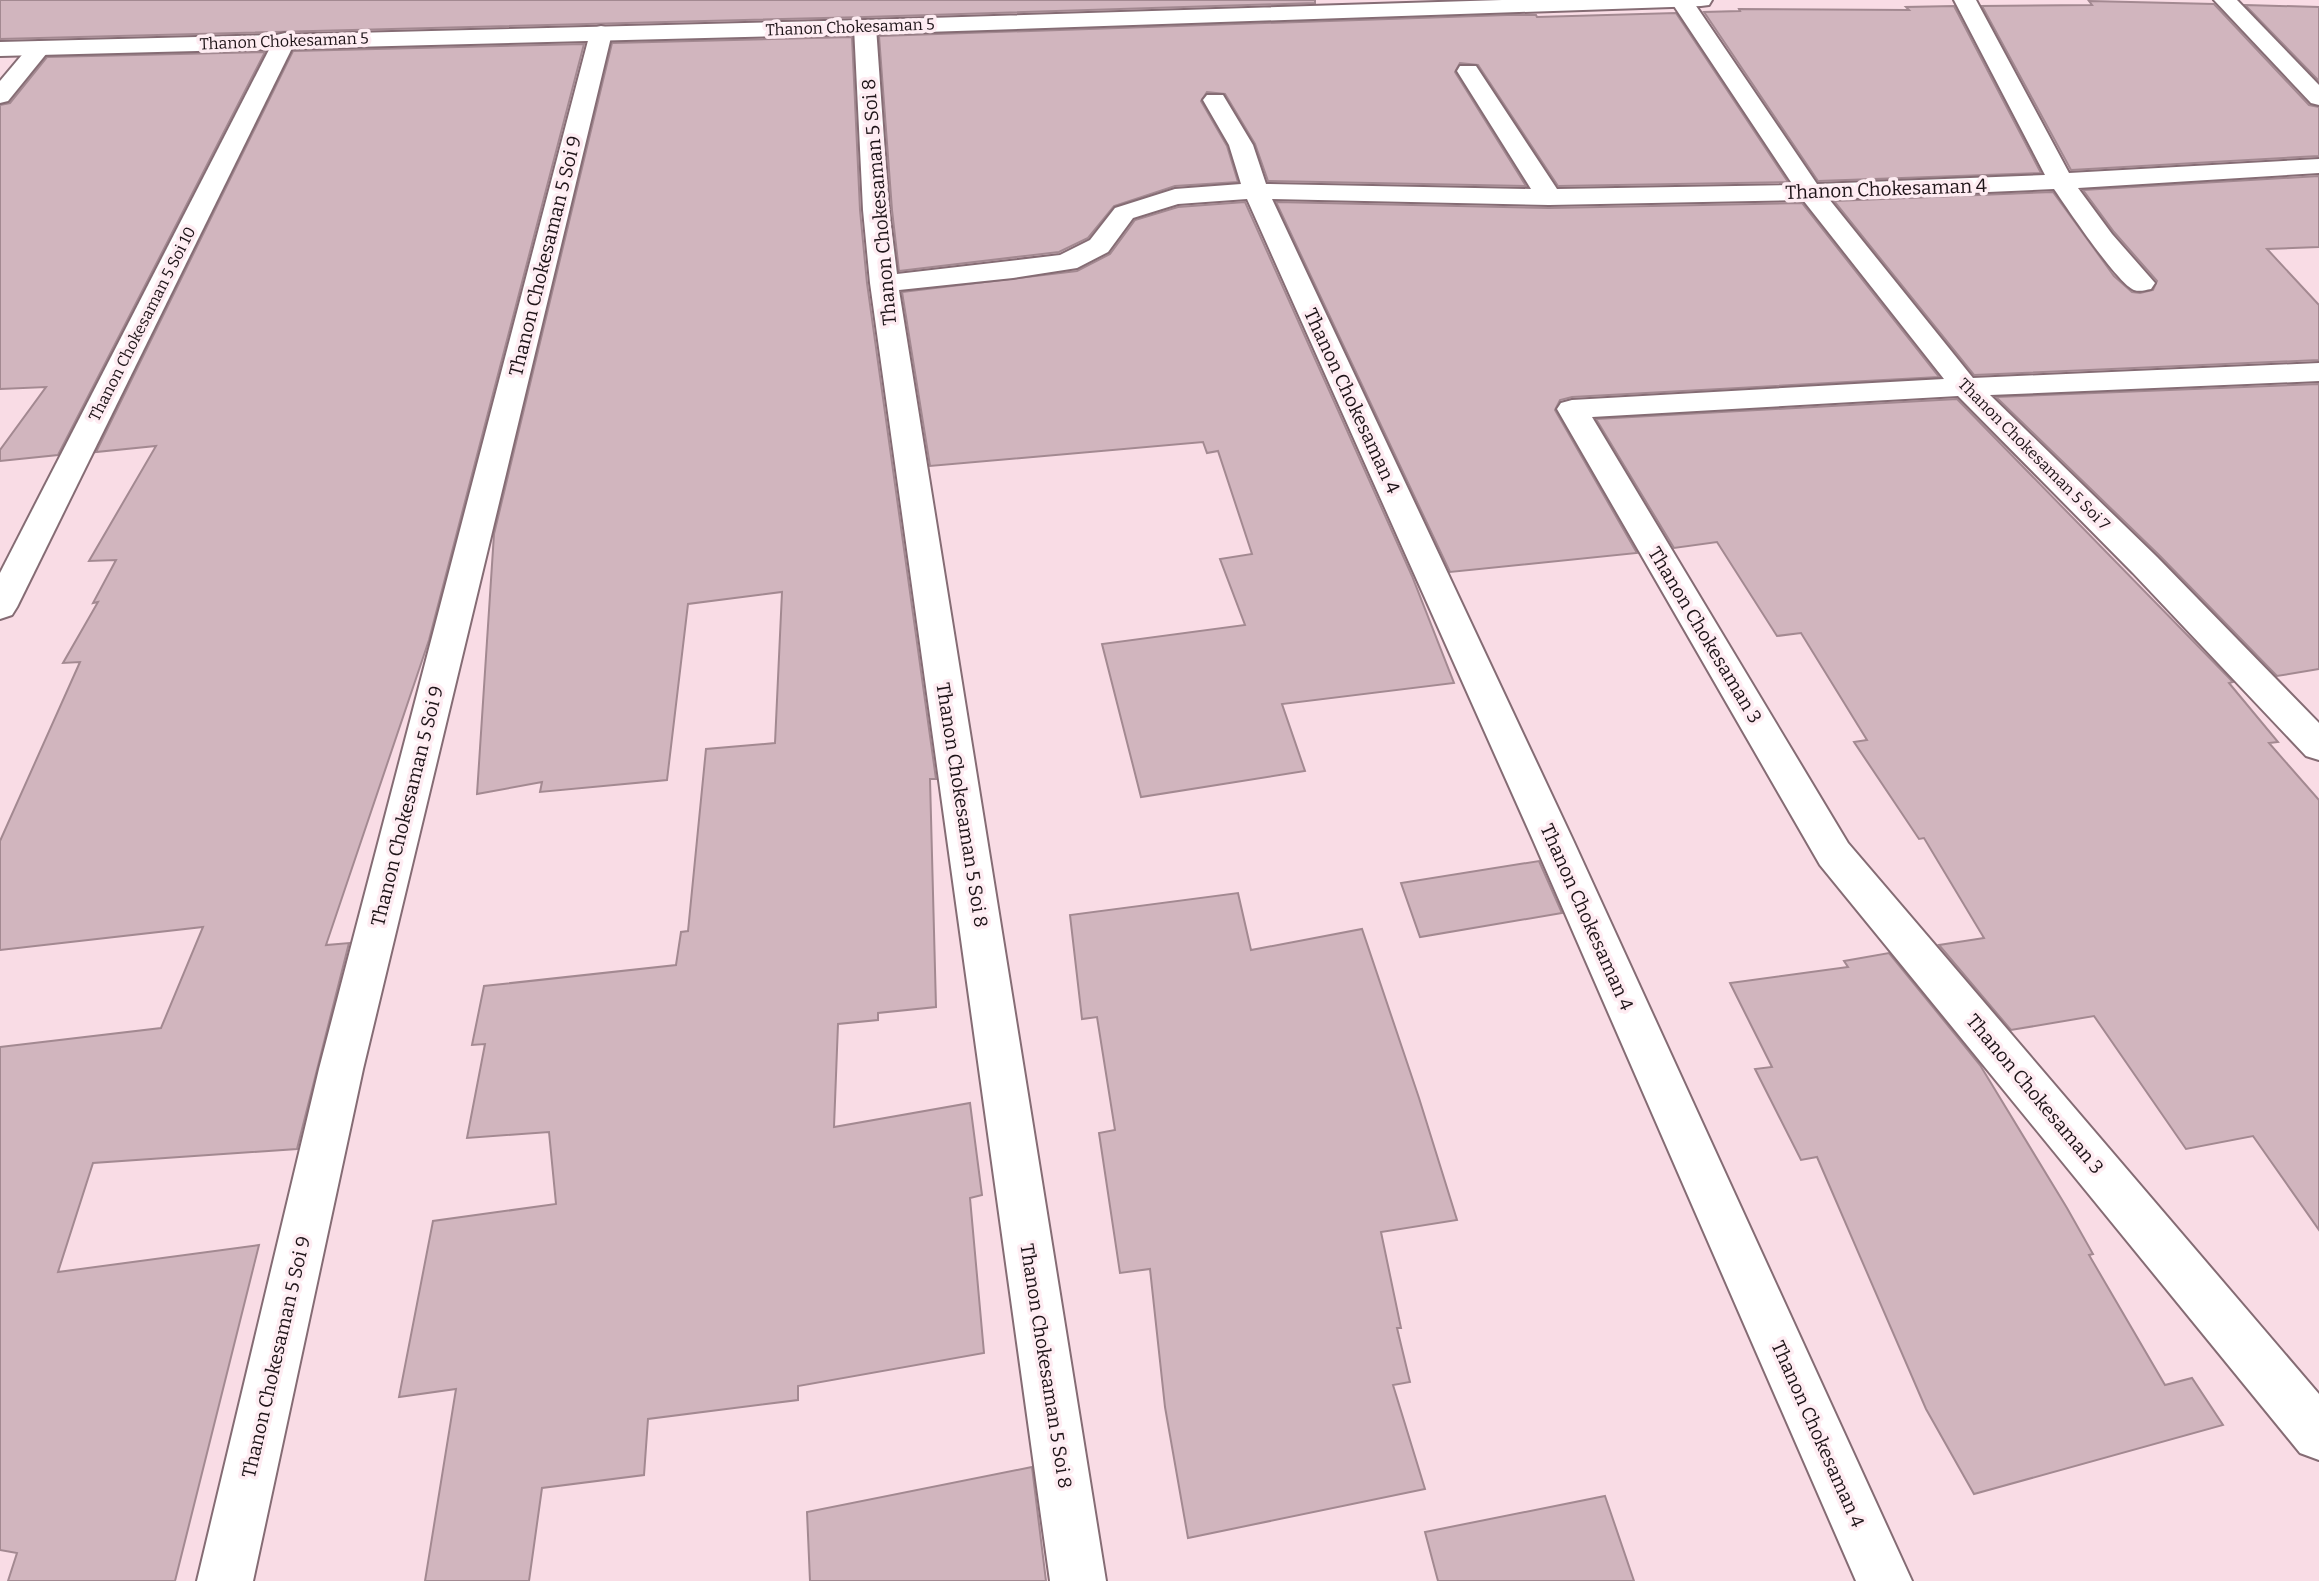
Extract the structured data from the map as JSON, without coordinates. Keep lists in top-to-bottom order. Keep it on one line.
{"streets":{"street":["Thanon Chokesaman 5","Thanon Chokesaman 4","Thanon Chokesaman 5 Soi 8","Thanon Chokesaman 5 Soi 9","Thanon Chokesaman 5 Soi 10","Thanon Chokesaman 5 Soi 7","Thanon Chokesaman 3"]},"crossings":[["Thanon Chokesaman 5","Thanon Chokesaman 5 Soi 8"],["Thanon Chokesaman 5","Thanon Chokesaman 5 Soi 9"],["Thanon Chokesaman 5","Thanon Chokesaman 5 Soi 10"],["Thanon Chokesaman 5","Thanon Chokesaman 5 Soi 7"],["Thanon Chokesaman 4","Thanon Chokesaman 5 Soi 7"],["Thanon Chokesaman 5 Soi 7","Thanon Chokesaman 3"]]}
